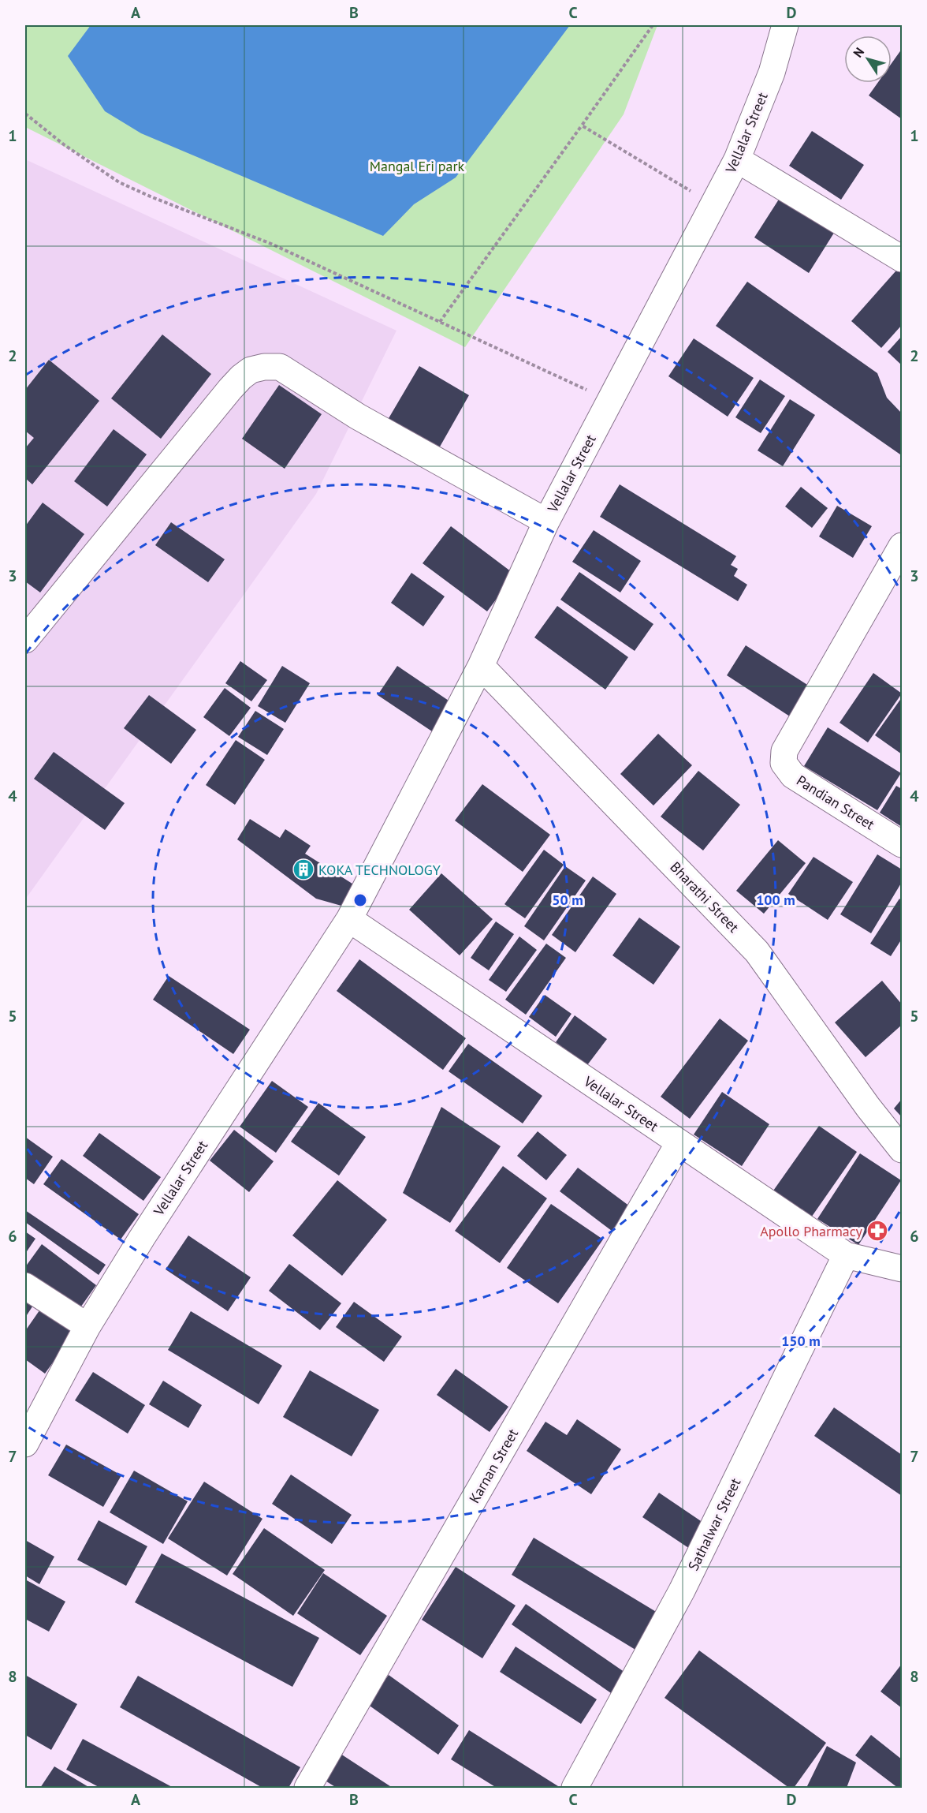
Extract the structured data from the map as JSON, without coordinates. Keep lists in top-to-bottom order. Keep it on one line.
{"streets":{"street":["Vellalar Street","Pandian Street","Bharathi Street","Karnan Street","Sathalwar Street"]},"crossings":[["Vellalar Street","Bharathi Street"],["Vellalar Street","Karnan Street"],["Vellalar Street","Sathalwar Street"]],"parks":["Mangal Eri park"],"places":{"building":["KOKA TECHNOLOGY"],"pharmacy":["Apollo Pharmacy"]},"north":"top left","grid":{"columns":["A","B","C","D"],"rows":["1","2","3","4","5","6","7","8"]},"rings":["50 m","100 m","150 m"]}
